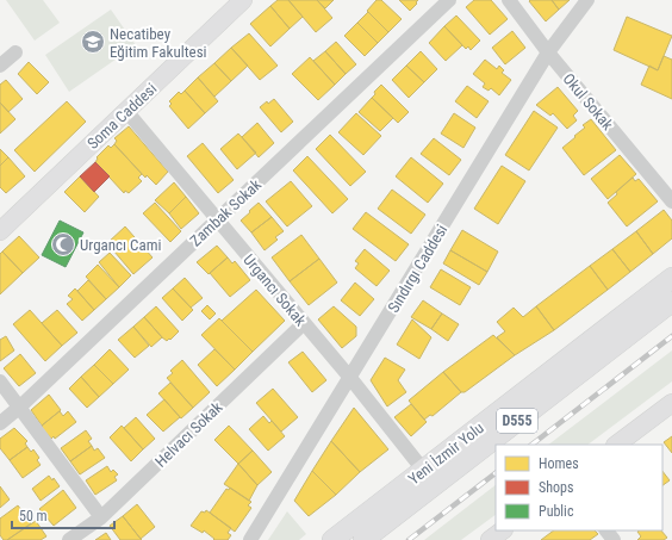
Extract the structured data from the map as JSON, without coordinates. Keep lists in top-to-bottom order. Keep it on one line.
{"streets":{"highway":["D555","Yeni İzmir Yolu"],"main road":["Soma Caddesi"],"street":["Okul Sokak","Zambak Sokak","Sındırgı Caddesi","Urgancı Sokak","Helvacı Sokak"]},"crossings":[["Okul Sokak","Sındırgı Caddesi"],["Soma Caddesi","Urgancı Sokak"],["Zambak Sokak","Urgancı Sokak"],["Sındırgı Caddesi","Urgancı Sokak"],["Urgancı Sokak","Helvacı Sokak"],["Urgancı Sokak","Yeni İzmir Yolu"]],"places":{"school or university":["Necatibey Eğitim Fakultesi"],"mosque":["Urgancı Cami"]},"legend":["Homes","Shops","Public"],"scale_bar":"50 m"}
